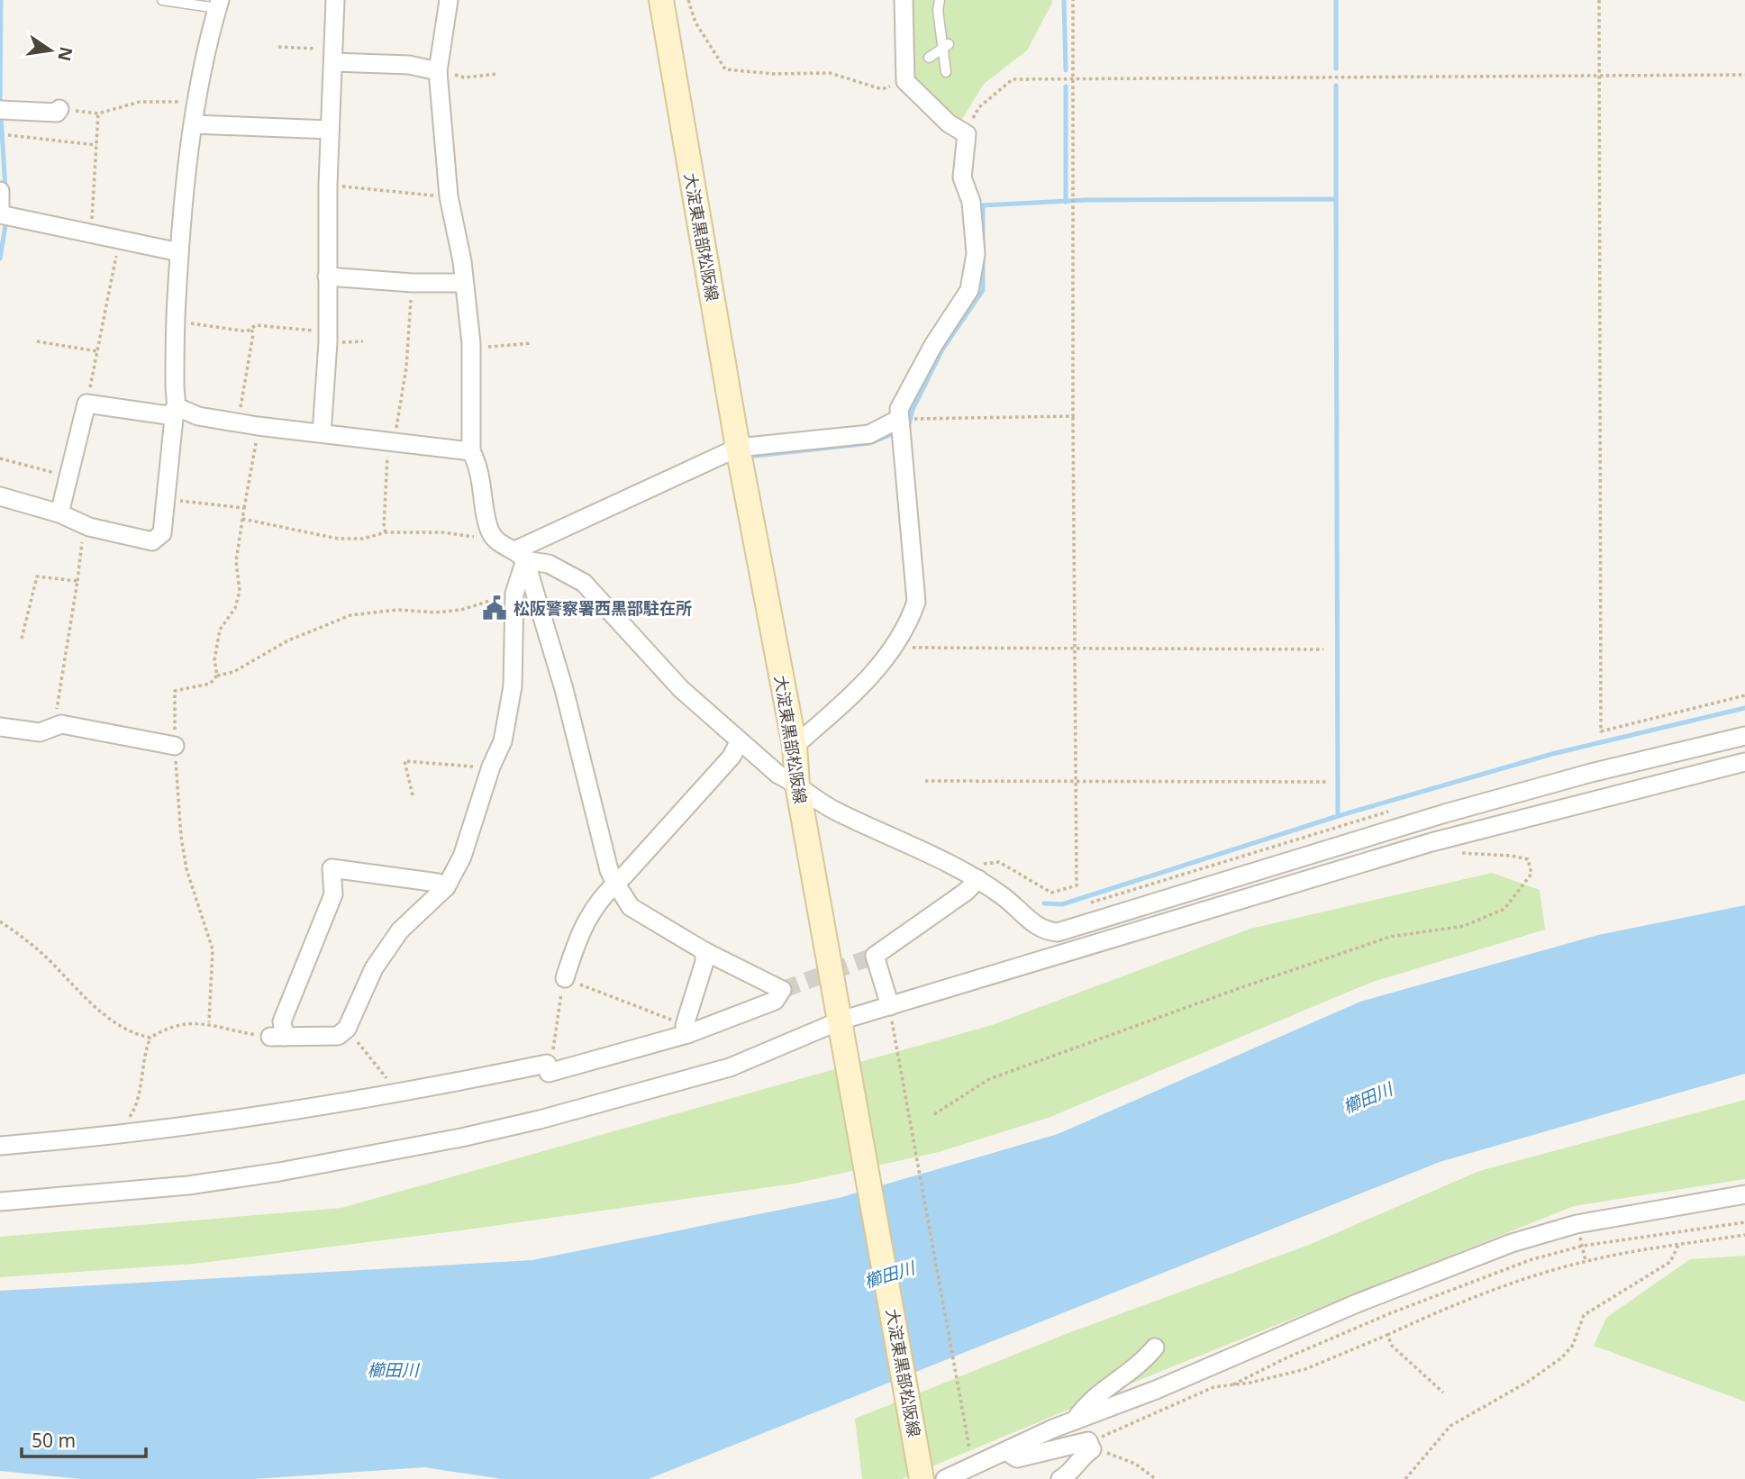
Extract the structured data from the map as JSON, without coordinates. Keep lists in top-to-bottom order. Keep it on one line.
{"streets":{"main road":["大淀東黒部松阪線"]},"water":["櫛田川"],"places":{"public building":["松阪警察署西黒部駐在所"]},"scale_bar":"50 m","north":"right"}
